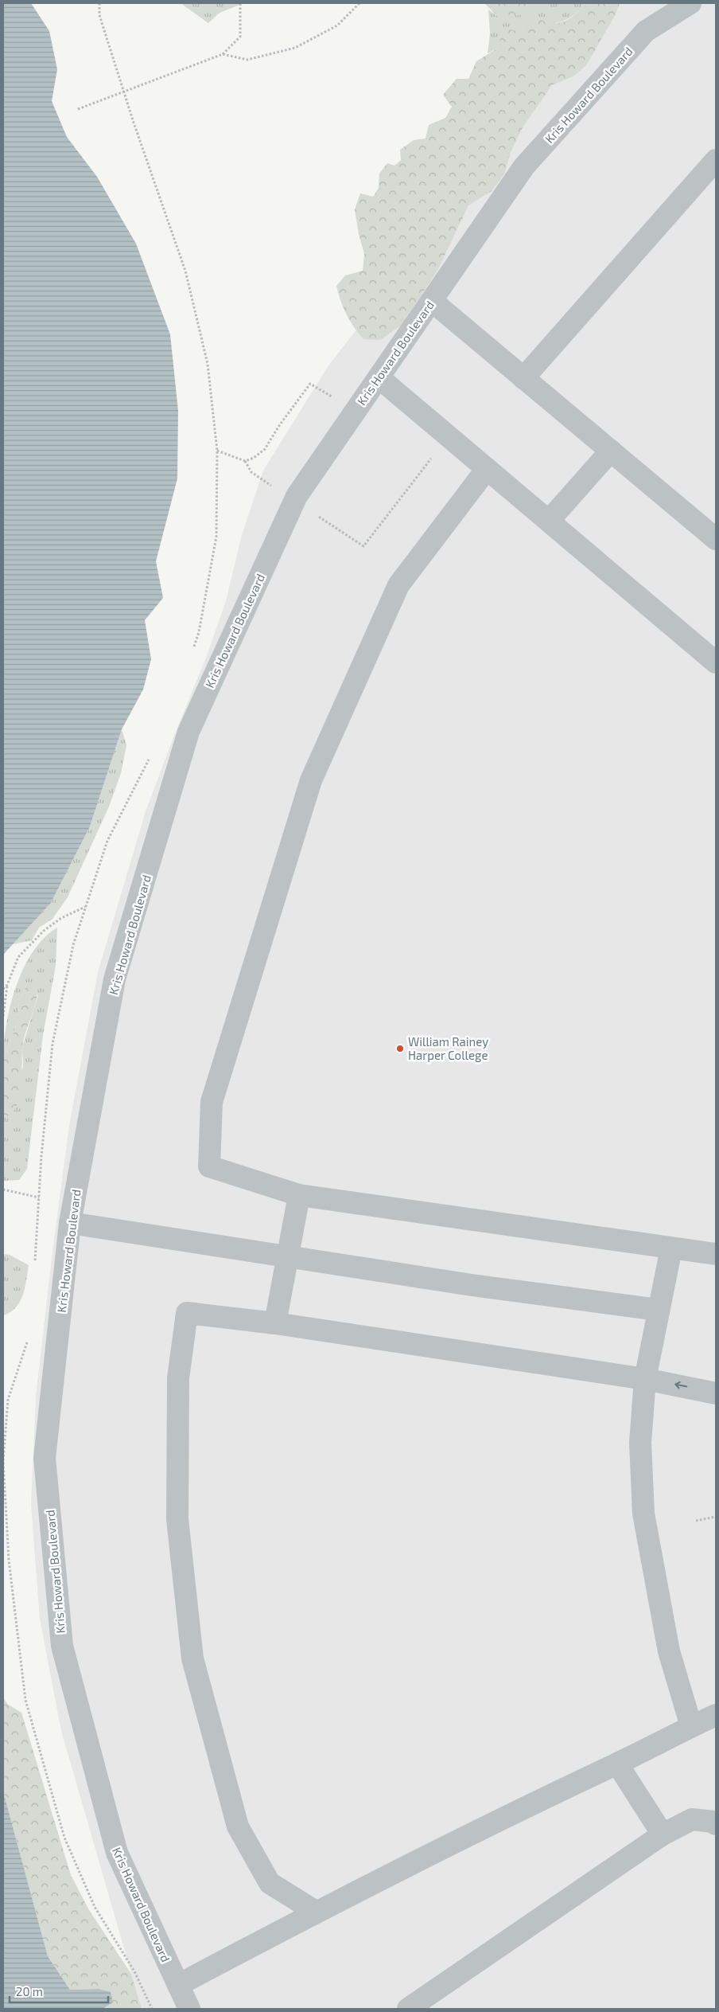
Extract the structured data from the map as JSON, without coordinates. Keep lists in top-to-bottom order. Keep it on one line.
{"streets":{"lane":["Kris Howard Boulevard"]},"places":["William Rainey Harper College"],"scale_bar":"20 m"}
